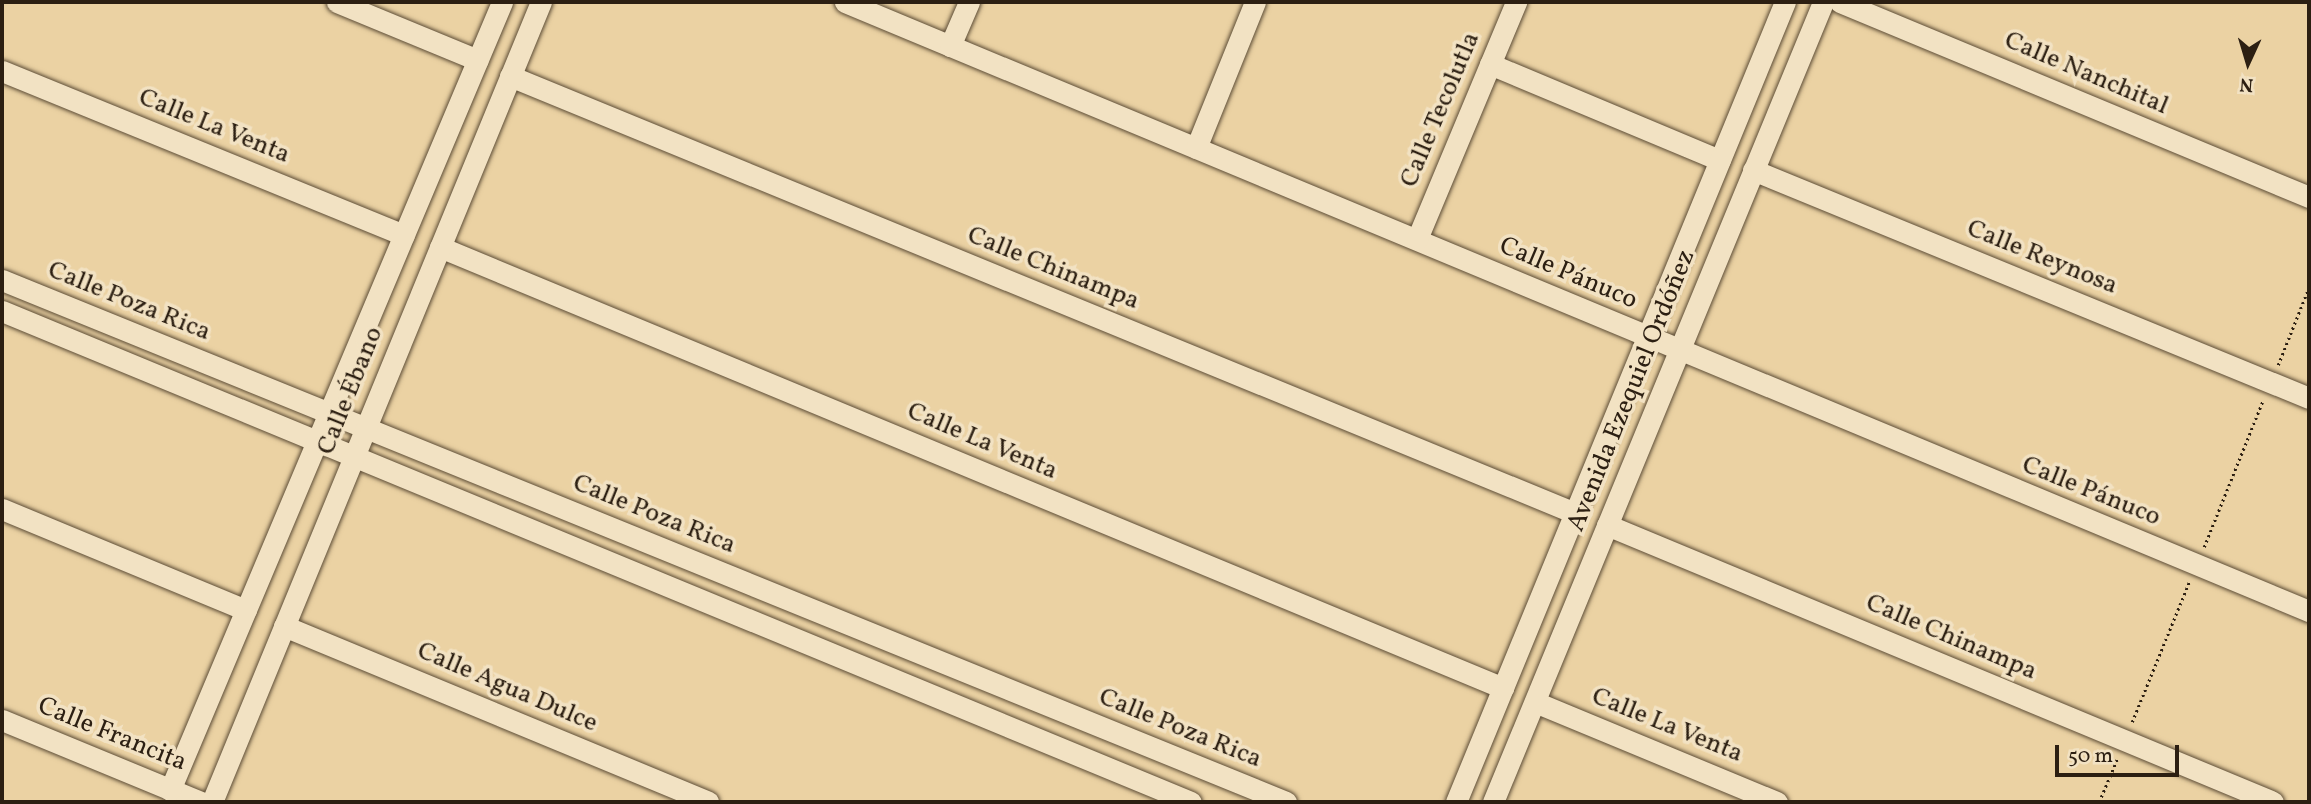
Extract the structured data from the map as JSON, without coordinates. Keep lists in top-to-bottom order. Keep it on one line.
{"streets":{"street":["Calle Nanchital","Calle Tecolutla","Calle La Venta","Calle Reynosa","Calle Chinampa","Calle Pánuco","Calle Poza Rica","Calle Ébano","Avenida Ezequiel Ordóñez","Calle Agua Dulce","Calle Francita"]},"crossings":[["Calle Tecolutla","Calle Pánuco"],["Calle La Venta","Calle Ébano"],["Calle La Venta","Avenida Ezequiel Ordóñez"],["Calle Reynosa","Avenida Ezequiel Ordóñez"],["Calle Chinampa","Calle Ébano"],["Calle Chinampa","Avenida Ezequiel Ordóñez"],["Calle Pánuco","Avenida Ezequiel Ordóñez"],["Calle Poza Rica","Calle Ébano"],["Calle Ébano","Calle Agua Dulce"],["Calle Ébano","Calle Francita"]],"scale_bar":"50 m","north":"bottom"}
